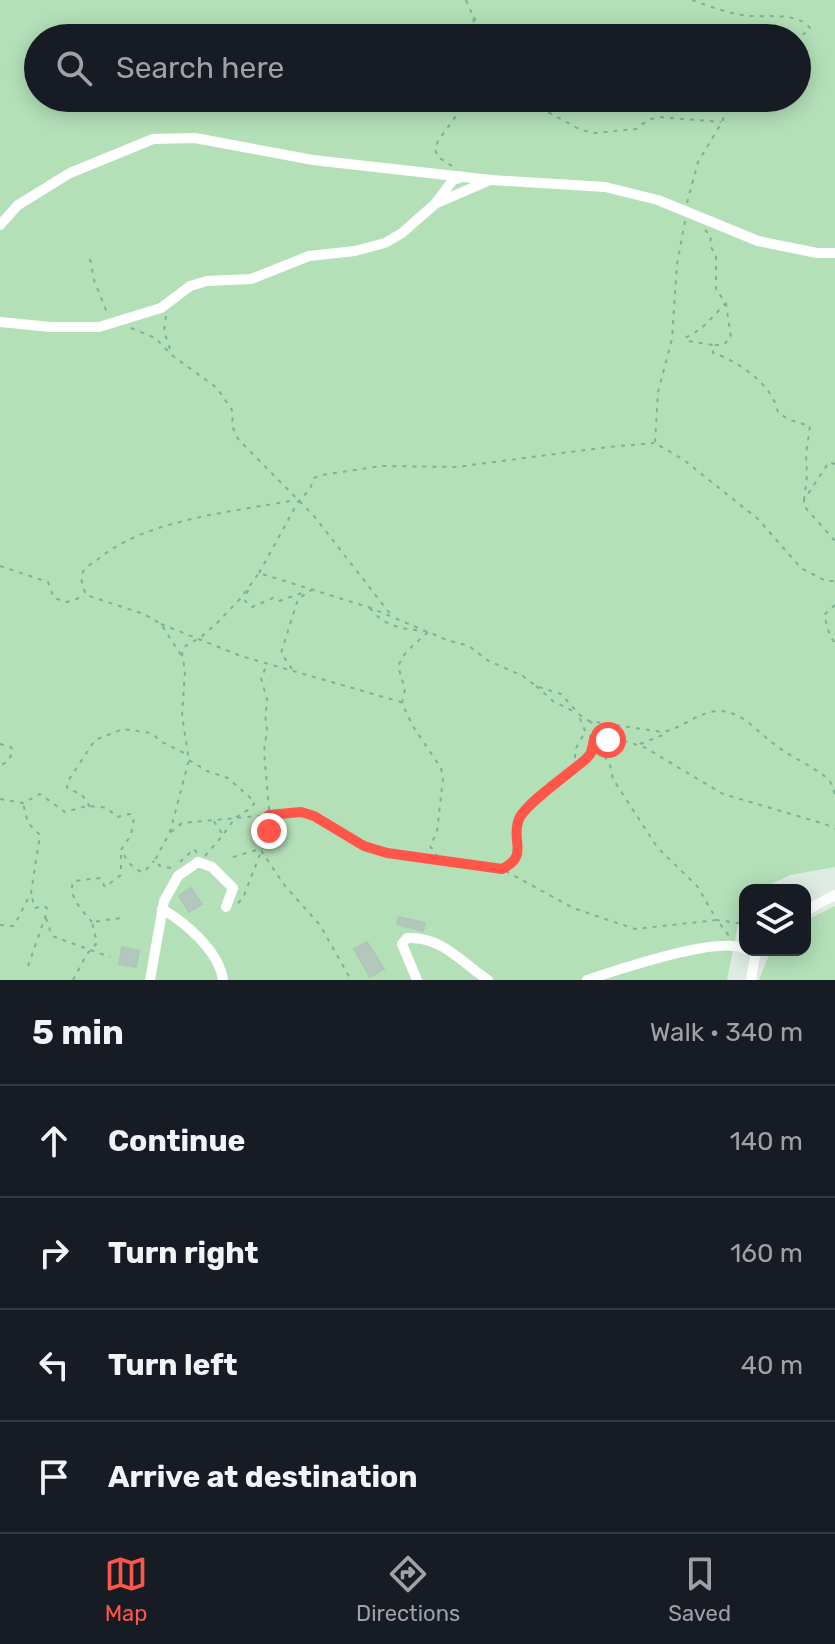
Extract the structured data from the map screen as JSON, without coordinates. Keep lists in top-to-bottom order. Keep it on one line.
{"page":{"search":"Search here","heading":["5 min","Walk · 340 m"],"list":[["Continue","140 m"],["Turn right","160 m"],["Turn left","40 m"],"Arrive at destination"],"nav":["Map","Directions","Saved"]}}
